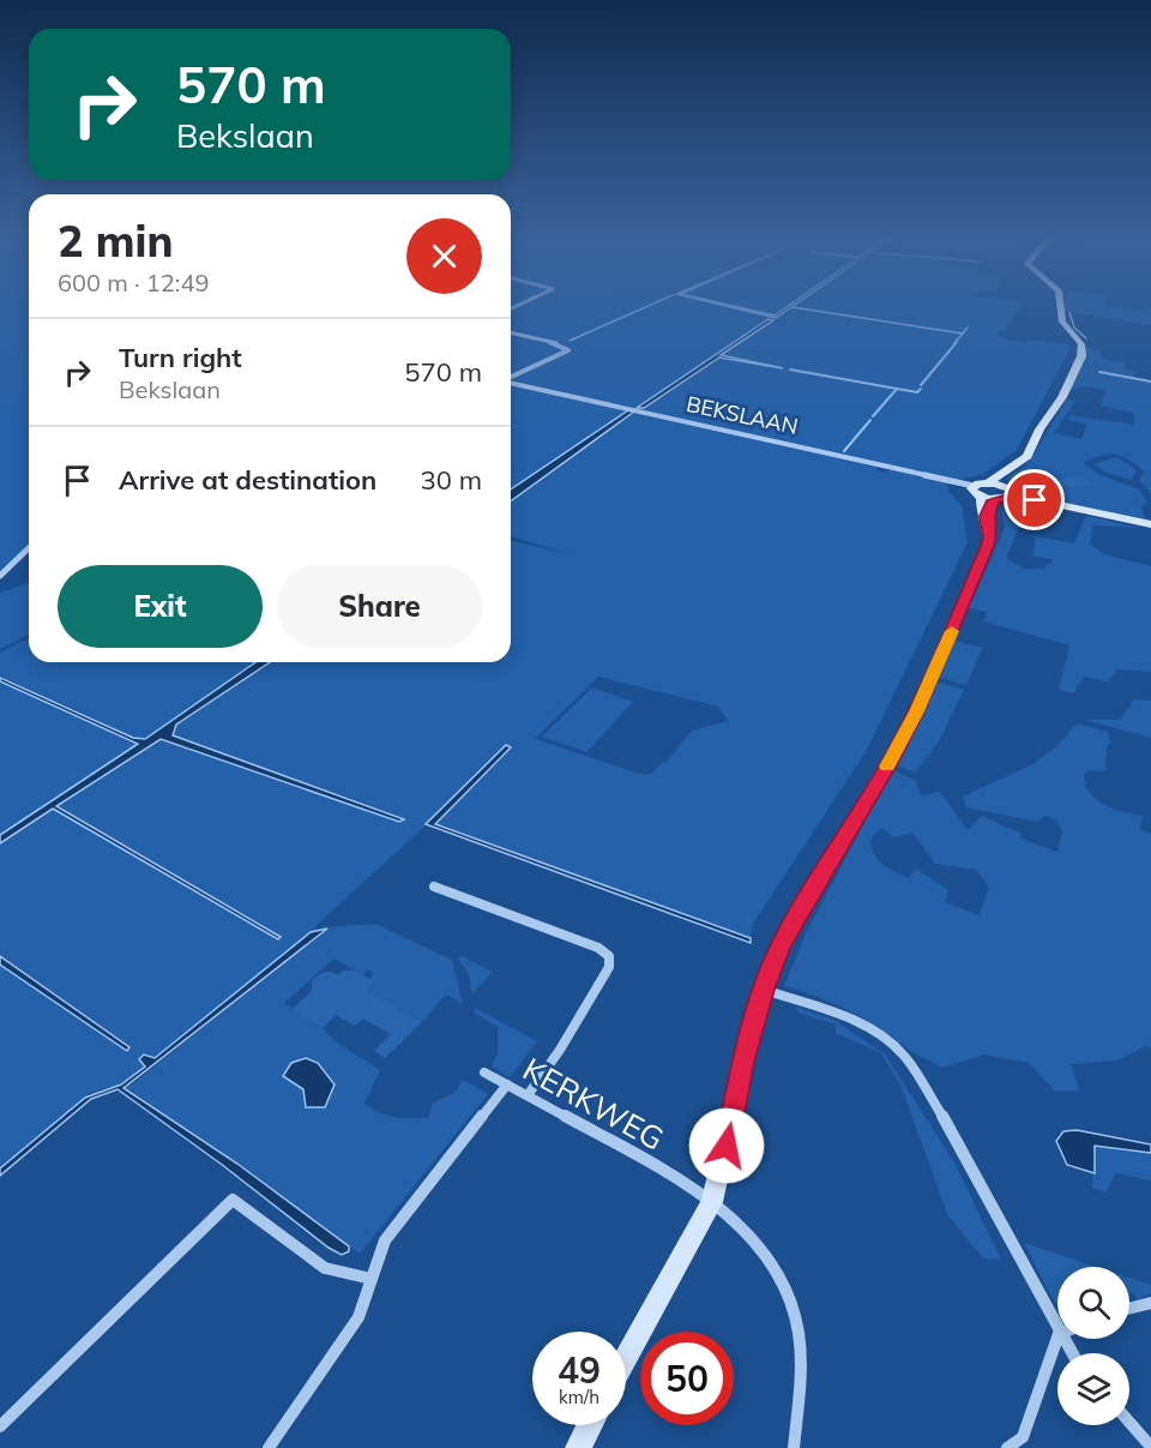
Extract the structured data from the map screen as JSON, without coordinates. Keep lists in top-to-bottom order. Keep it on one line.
{"streets":{"street":["BEKSLAAN","KERKWEG"]},"page":{"turn":["570 m","Bekslaan"],"heading":["2 min","600 m · 12:49"],"list":[{"name":"Turn right","note":"Bekslaan","value":"570 m"},{"name":"Arrive at destination","value":"30 m"}],"buttons":["Exit","Share"],"speed":"49 km/h","limit":"50"}}
